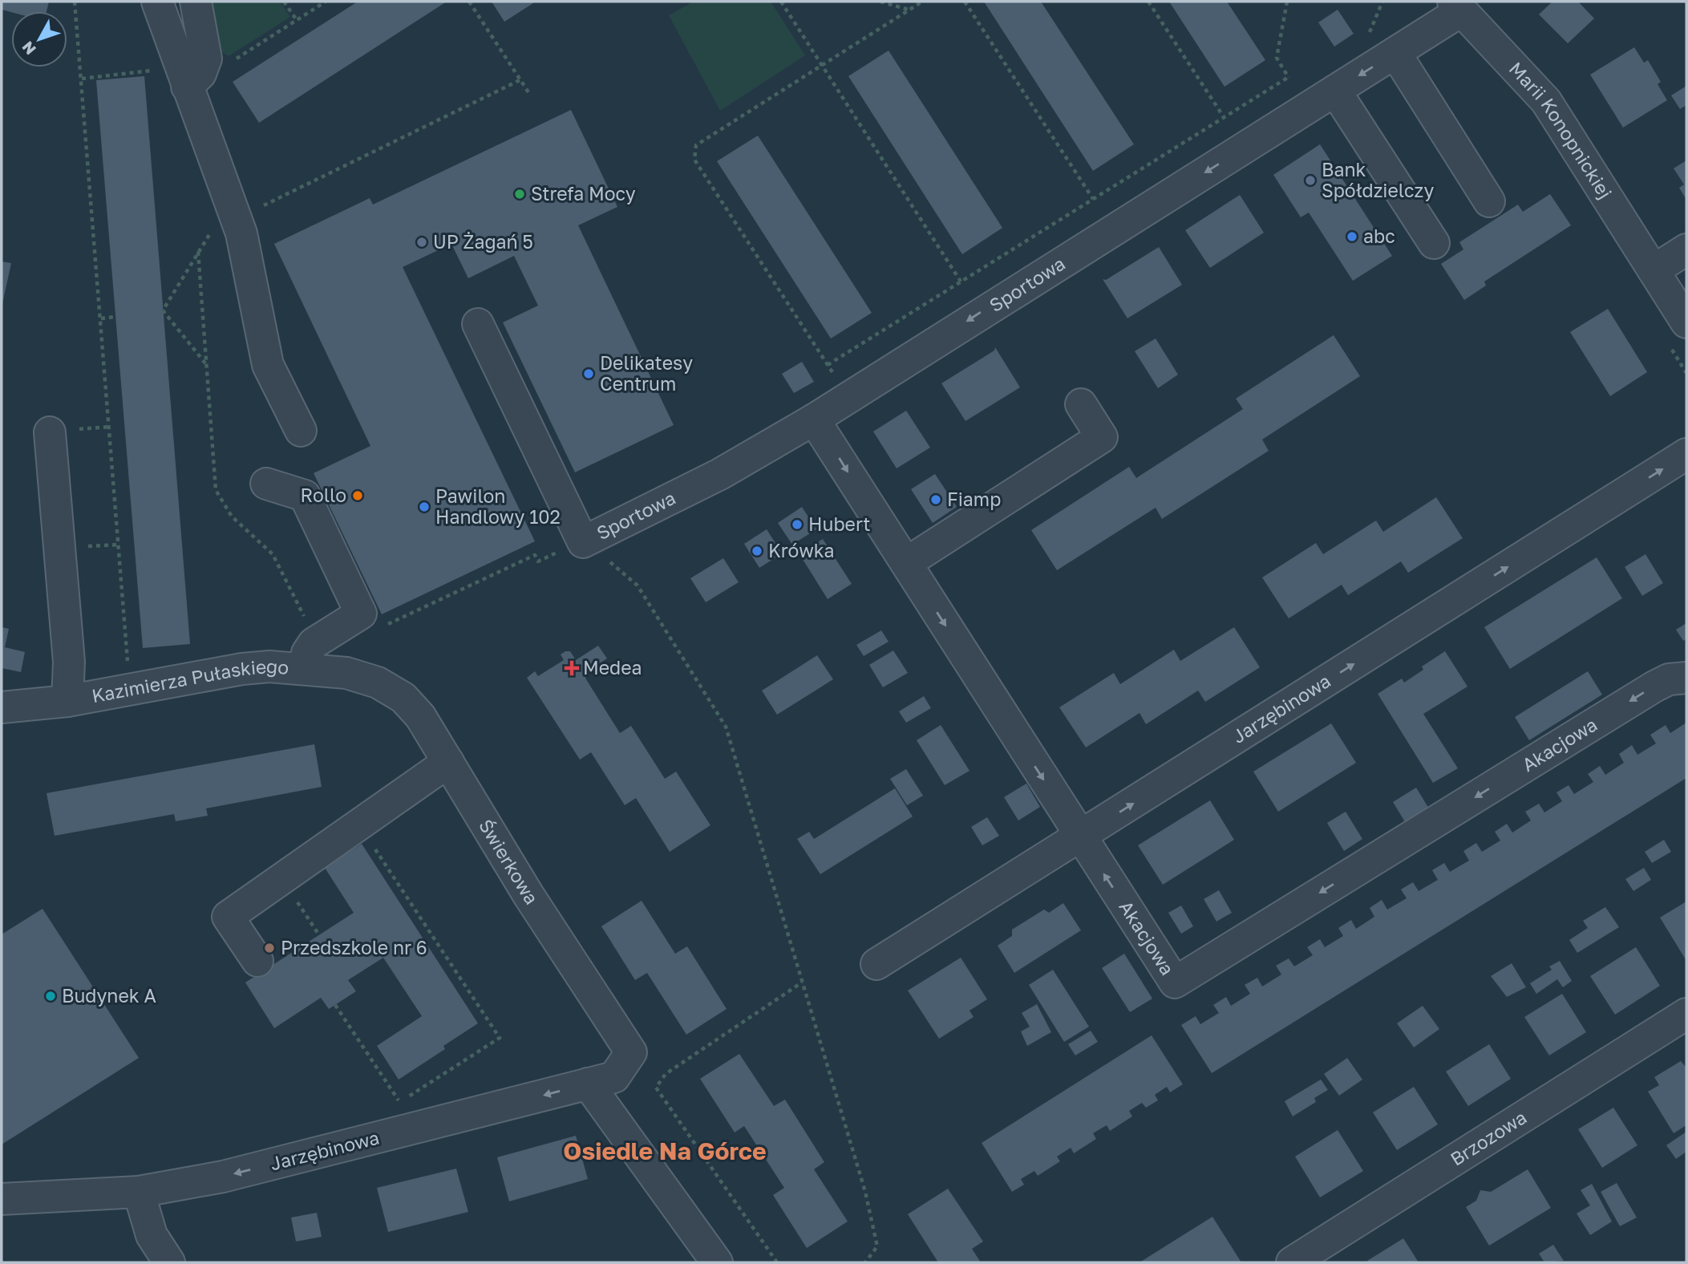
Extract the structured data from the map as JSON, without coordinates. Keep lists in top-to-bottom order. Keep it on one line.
{"streets":{"street":["Marii Konopnickiej","Sportowa","Kazimierza Pułaskiego","Jarzębinowa","Akacjowa","Świerkowa","Brzozowa"]},"crossings":[["Marii Konopnickiej","Sportowa"],["Sportowa","Akacjowa"],["Kazimierza Pułaskiego","Świerkowa"],["Jarzębinowa","Akacjowa"],["Jarzębinowa","Świerkowa"]],"one_way":["Sportowa"],"districts":["Osiedle Na Górce"],"places":{"other":["Bank Spółdzielczy","Strefa Mocy","abc","UP Żagań 5","Delikatesy Centrum","Rollo","Fiamp","Pawilon Handlowy 102","Hubert","Krówka","Przedszkole nr 6","Budynek A"],"health":["Medea"]},"north":"bottom left"}
